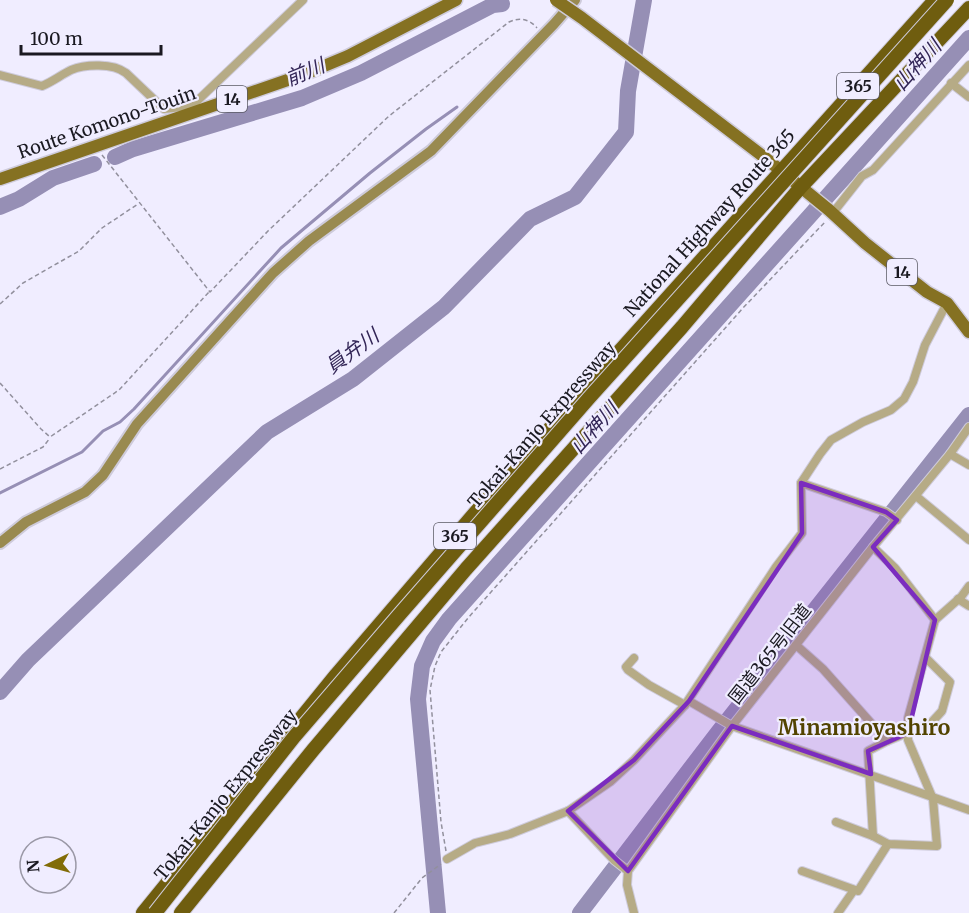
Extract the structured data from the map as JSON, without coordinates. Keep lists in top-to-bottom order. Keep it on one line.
{"streets":{"highway":["365","National Highway Route 365","Tokai-Kanjo Expressway"],"main road":["14","Route Komono-Touin"],"street":["国道365号旧道"]},"crossings":[["365","14"],["14","National Highway Route 365"]],"districts":["Minamioyashiro"],"water":["山神川","前川","員弁川"],"scale_bar":"100 m","north":"left"}
